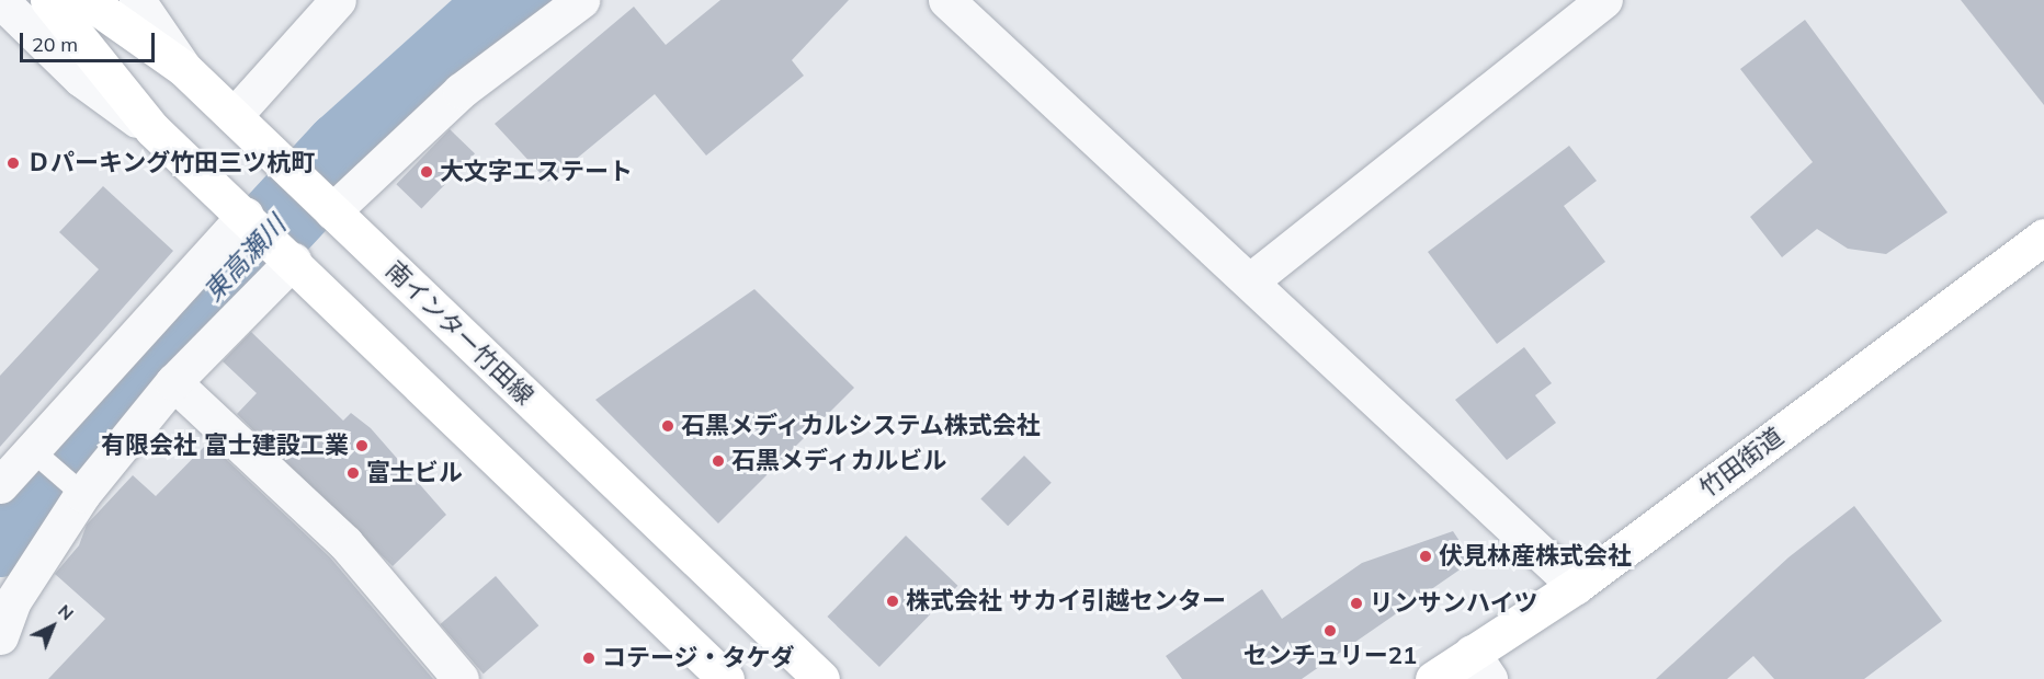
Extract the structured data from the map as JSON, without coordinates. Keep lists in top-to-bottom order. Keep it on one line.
{"streets":{"main road":["南インター竹田線","竹田街道"]},"water":["東高瀬川"],"places":["Ｄパーキング竹田三ツ杭町","大文字エステート","石黒メディカルシステム株式会社","有限会社 富士建設工業","石黒メディカルビル","富士ビル","伏見林産株式会社","株式会社 サカイ引越センター","リンサンハイツ","センチュリー21","コテージ・タケダ"],"scale_bar":"20 m","north":"top right"}
